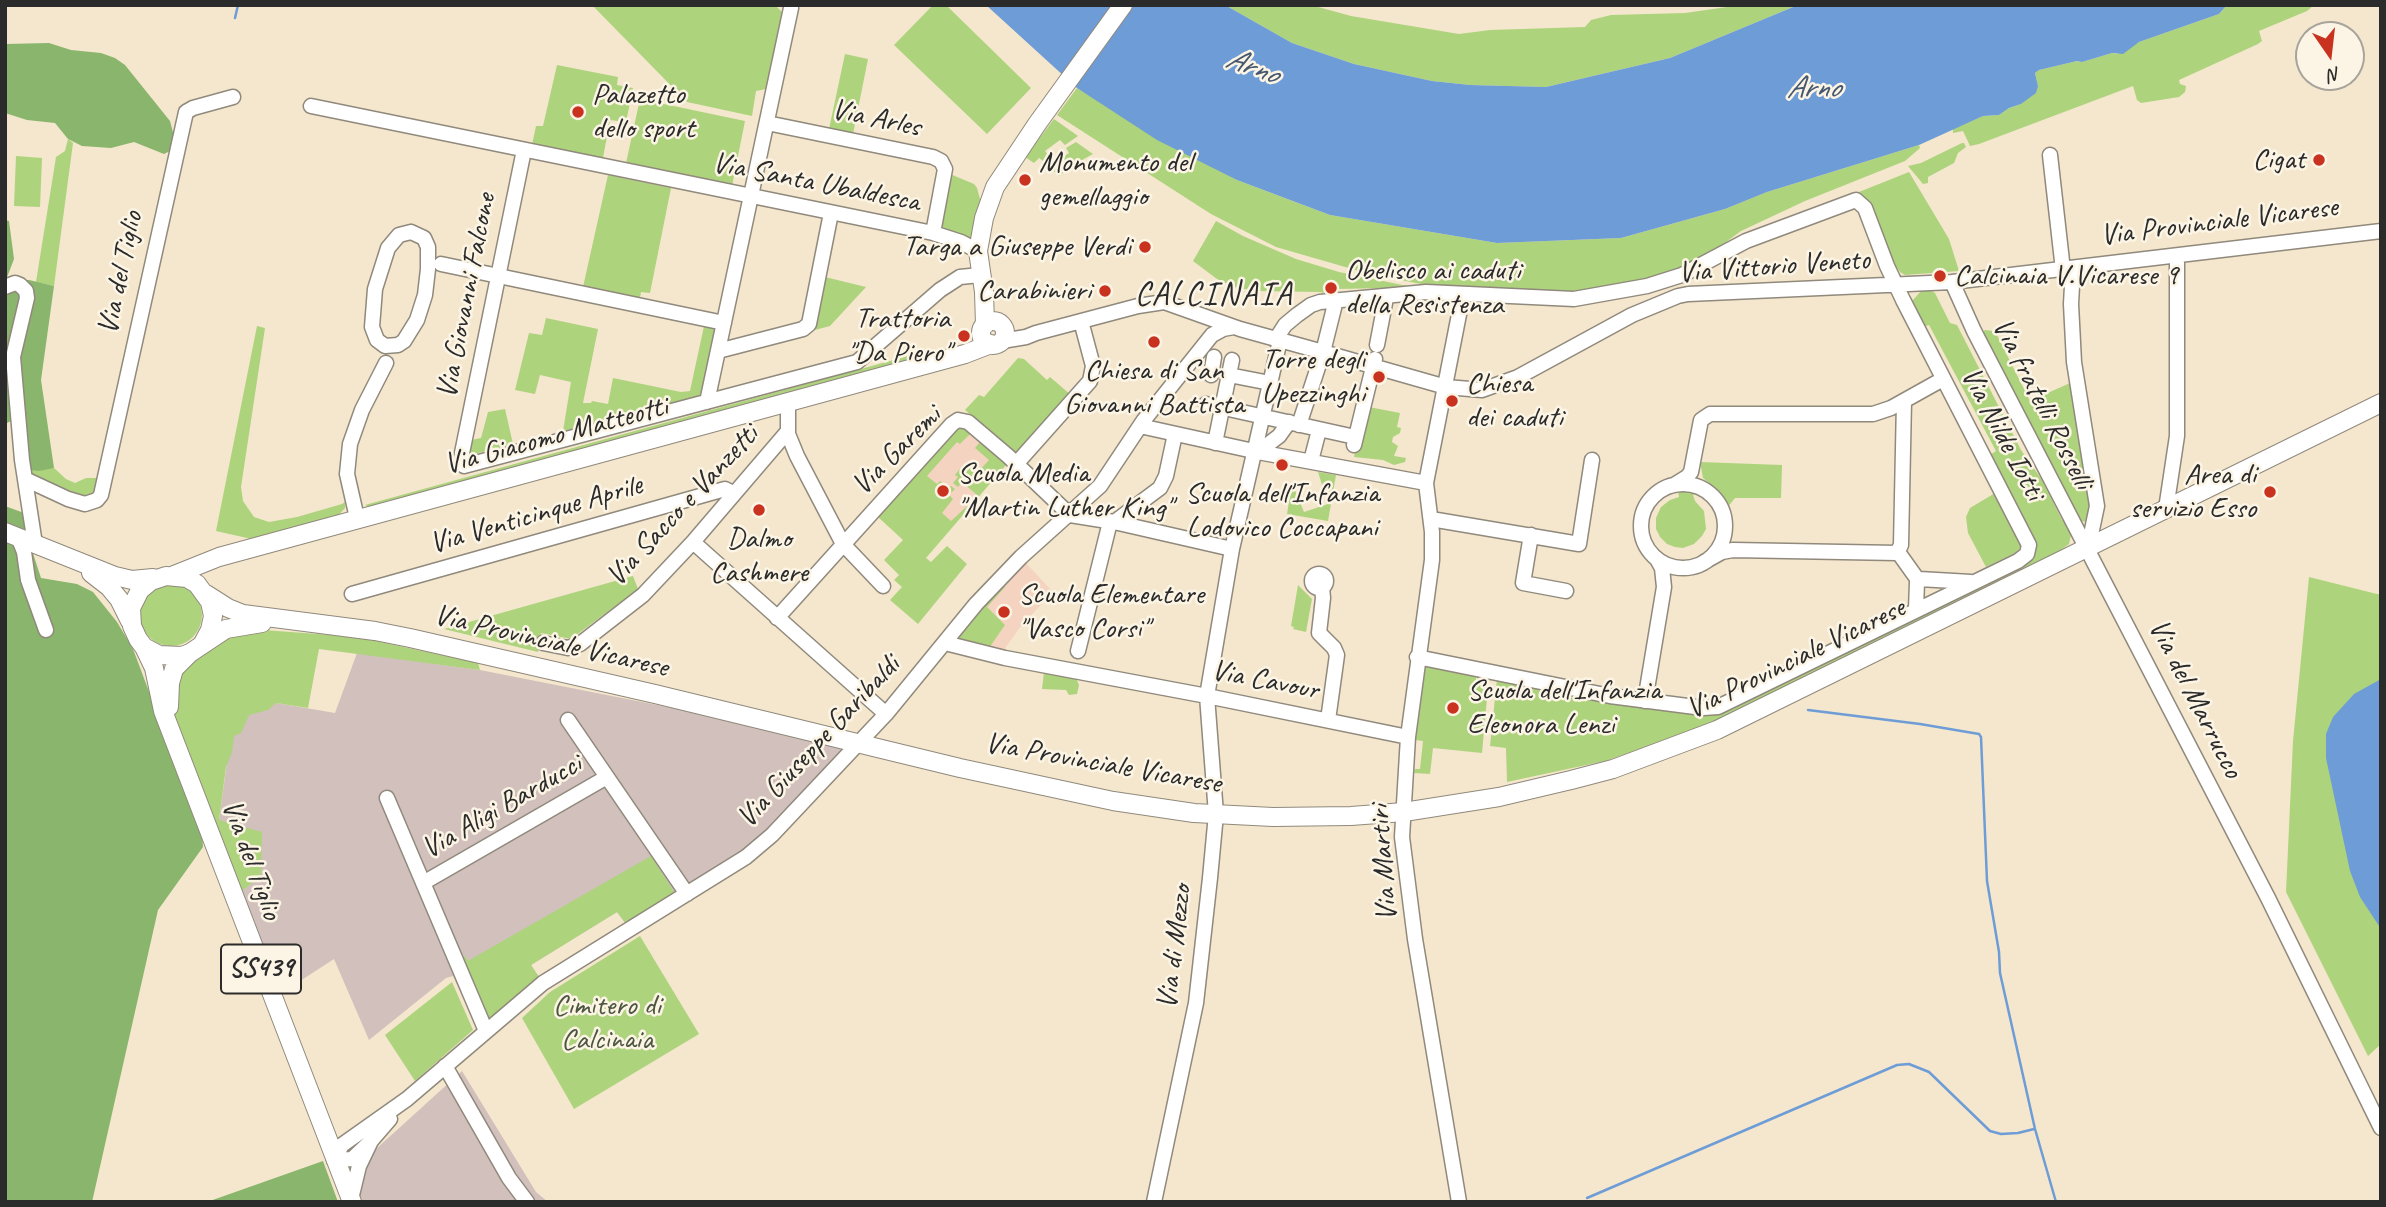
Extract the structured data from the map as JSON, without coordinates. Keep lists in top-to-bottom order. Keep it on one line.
{"streets":{"main road":["Via Provinciale Vicarese","Via del Tiglio","Via Giacomo Matteotti","SS439"],"street":["Via Arles","Via Santa Ubaldesca","Via Vittorio Veneto","Via Giovanni Falcone","Via fratelli Rosselli","Via Nilde Iotti","Via Garemi","Via Sacco e Vanzetti","Via Venticinque Aprile","Via Cavour","Via del Marrucco","Via Giuseppe Garibaldi","Via Aligi Barducci","Via Martiri","Via di Mezzo"]},"crossings":[["Via Arles","Via Santa Ubaldesca"],["Via Santa Ubaldesca","Via Giovanni Falcone"],["Via Provinciale Vicarese","Via Vittorio Veneto"],["Via Provinciale Vicarese","Via del Tiglio"],["Via Provinciale Vicarese","Via fratelli Rosselli"],["Via Provinciale Vicarese","Via Nilde Iotti"],["Via Provinciale Vicarese","Via Giacomo Matteotti"],["Via Provinciale Vicarese","Via del Marrucco"],["Via Provinciale Vicarese","Via Giuseppe Garibaldi"],["Via Provinciale Vicarese","Via Martiri"],["Via Provinciale Vicarese","Via di Mezzo"],["Via Vittorio Veneto","Via Nilde Iotti"],["Via Vittorio Veneto","Via Giuseppe Garibaldi"],["Via Vittorio Veneto","Via Martiri"],["Via Vittorio Veneto","Via di Mezzo"],["Via del Tiglio","Via Giacomo Matteotti"],["Via del Tiglio","Via Giuseppe Garibaldi"],["Via fratelli Rosselli","Via del Marrucco"],["Via Nilde Iotti","Via Martiri"],["Via Garemi","Via Giuseppe Garibaldi"],["Via Sacco e Vanzetti","Via Venticinque Aprile"],["Via Cavour","Via Giuseppe Garibaldi"],["Via Cavour","Via Martiri"],["Via Cavour","Via di Mezzo"],["Via Giuseppe Garibaldi","Via Aligi Barducci"]],"districts":["CALCINAIA"],"water":["Arno"],"parks":["Cimitero di Calcinaia"],"places":["Palazetto dello sport","Cigat","Monumento del gemellaggio","Targa a Giuseppe Verdi","Calcinaia V.Vicarese 9","Obelisco ai caduti della Resistenza","Carabinieri","Trattoria \"Da Piero\"","Chiesa di San Giovanni Battista","Torre degli Upezzinghi","Chiesa dei caduti","Scuola dell'Infanzia Lodovico Coccapani","Scuola Media \"Martin Luther King\"","Area di servizio Esso","Dalmo Cashmere","Scuola Elementare \"Vasco Corsi\"","Scuola dell'Infanzia Eleonora Lenzi"],"north":"bottom"}
